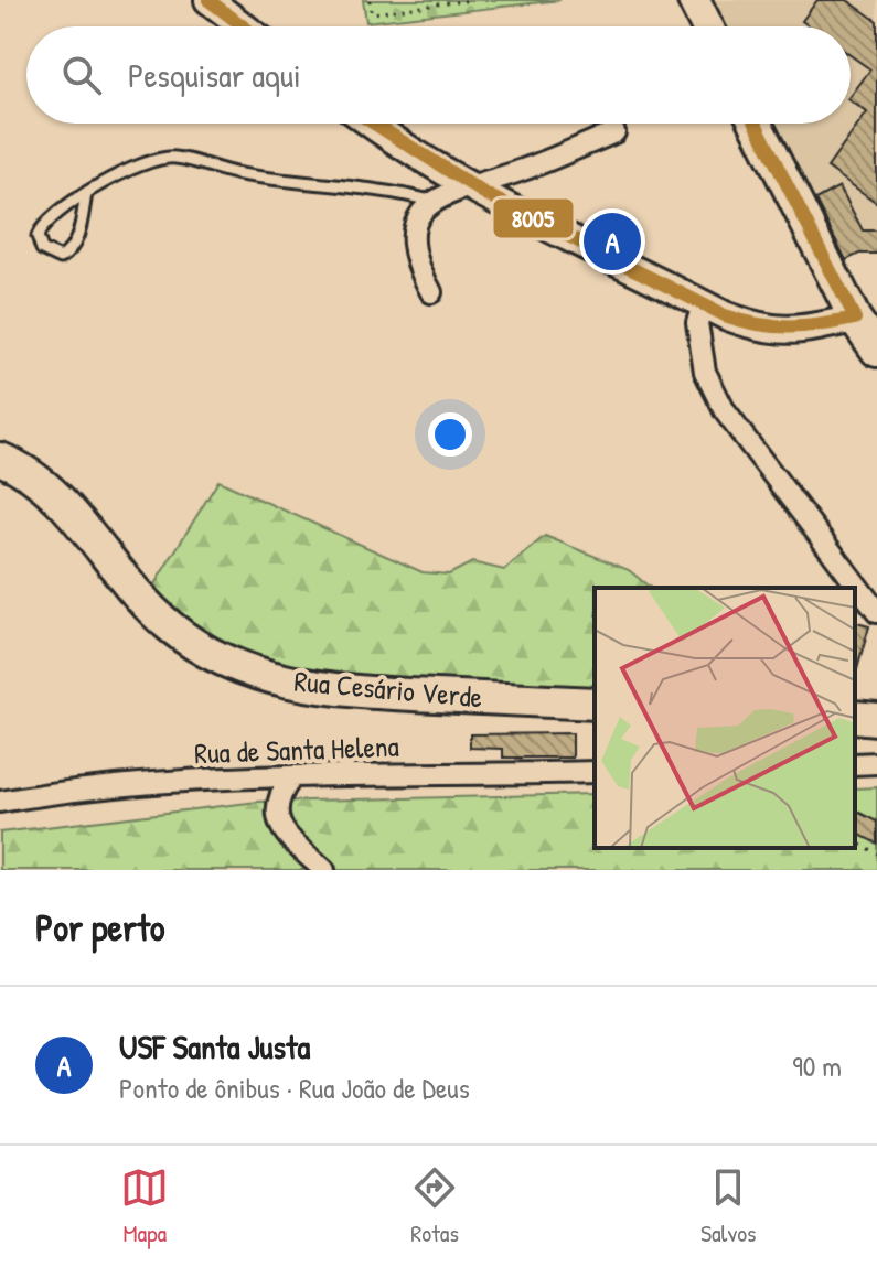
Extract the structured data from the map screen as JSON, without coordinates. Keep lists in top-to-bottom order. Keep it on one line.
{"streets":{"main road":["Rua Cesário Verde"],"street":["Rua de Santa Helena"]},"lines":["transit line 8005"],"page":{"search":"Pesquisar aqui","pins":"A","heading":"Por perto","list":[{"mark":"A","name":"USF Santa Justa","note":"Ponto de ônibus · Rua João de Deus","value":"90 m"}],"nav":["Mapa","Rotas","Salvos"]}}
